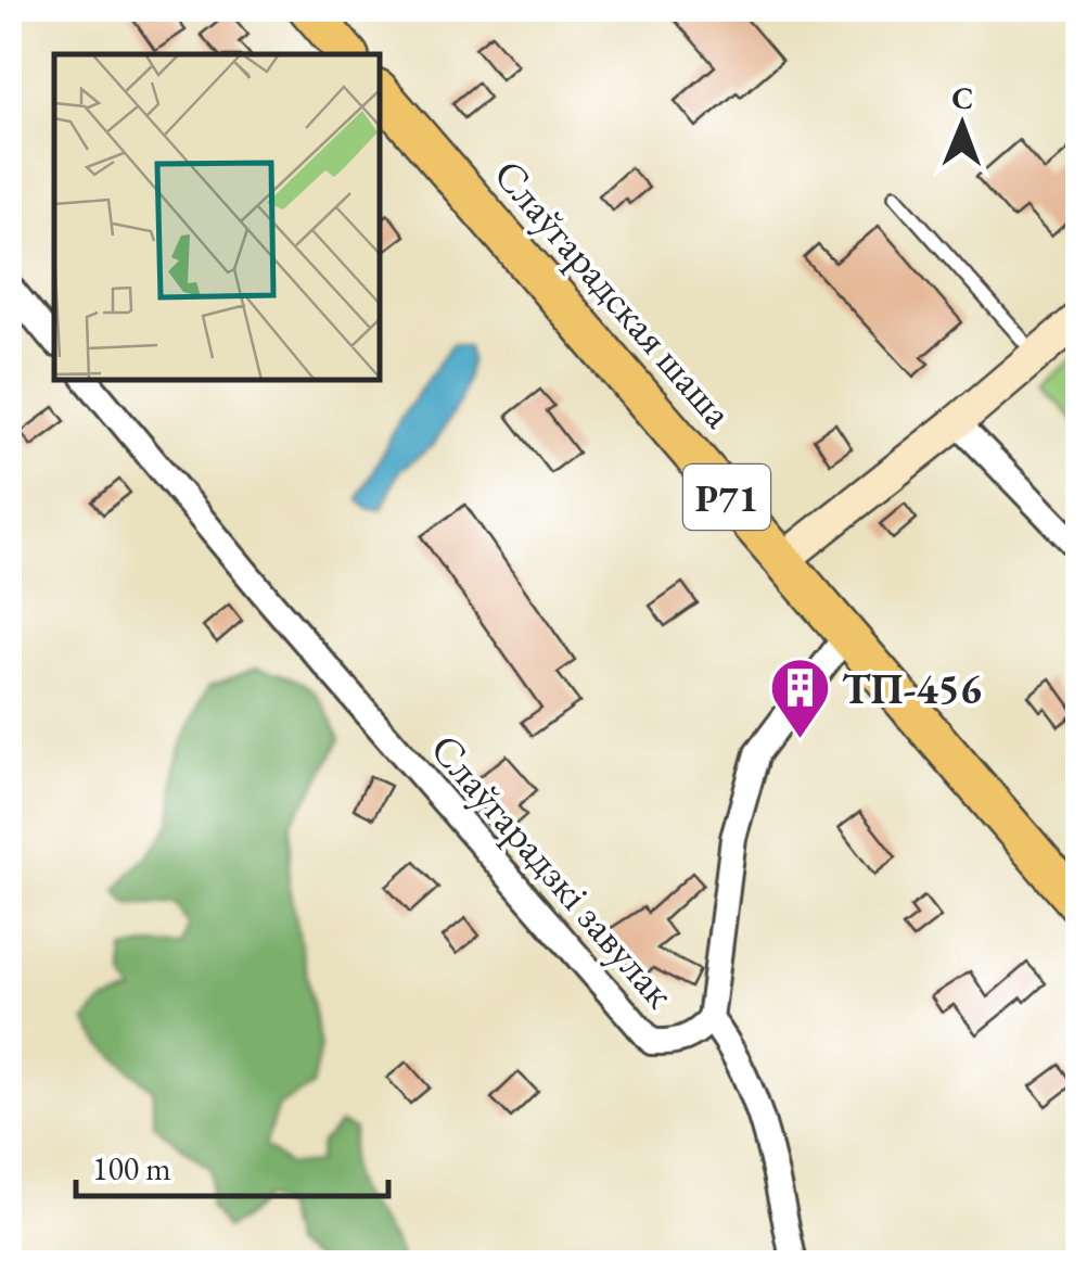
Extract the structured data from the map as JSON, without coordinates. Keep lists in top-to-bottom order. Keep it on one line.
{"streets":{"main road":["Слаўгарадская шаша","Р71"],"street":["Слаўгарадзкі завулак"]},"crossings":[["Слаўгарадская шаша","Слаўгарадзкі завулак"]],"places":{"building":["ТП-456"]},"scale_bar":"100 m","north":"top"}
